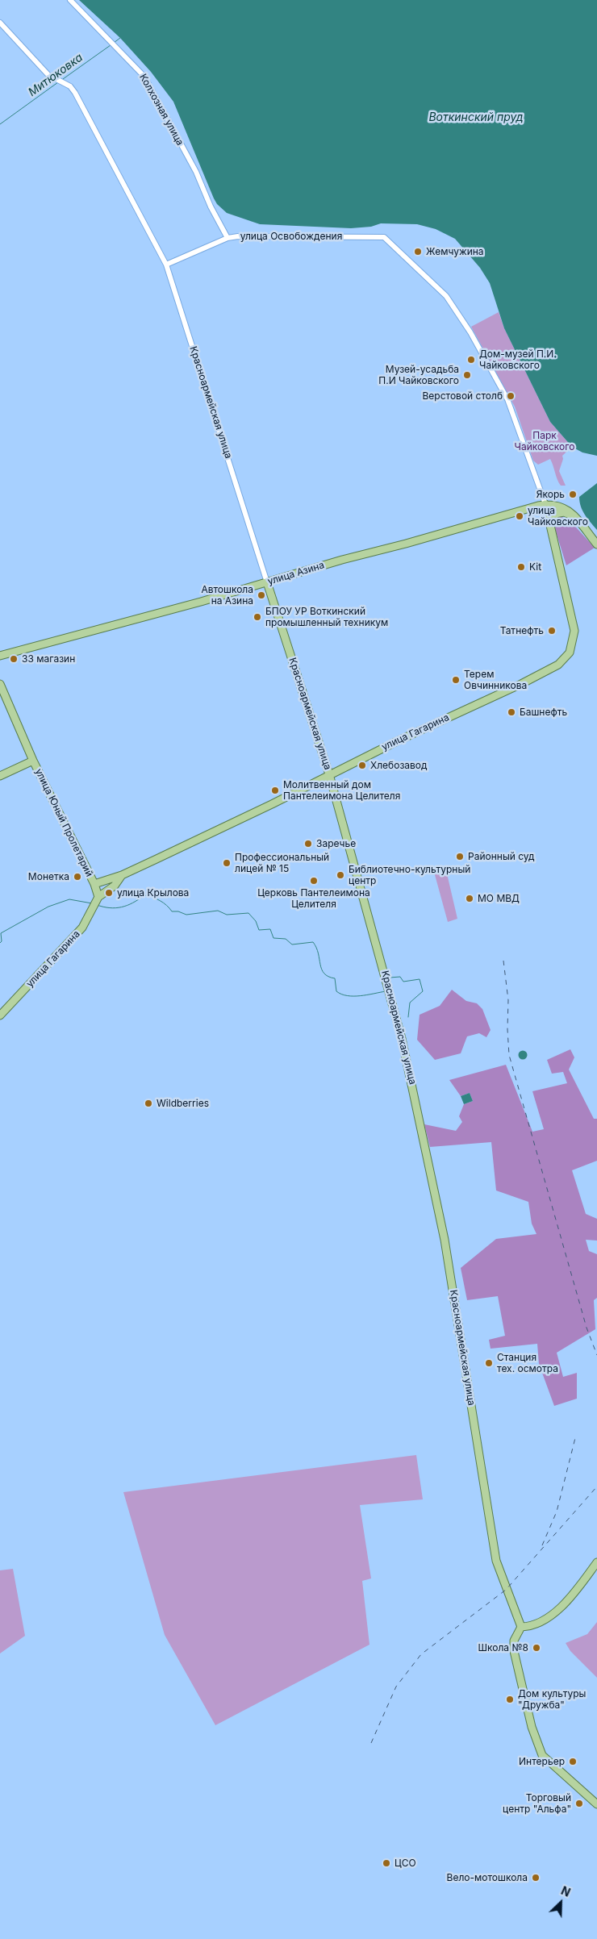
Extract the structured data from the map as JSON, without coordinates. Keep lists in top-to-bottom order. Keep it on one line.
{"streets":{"main road":["Красноармейская улица","улица Азина","улица Гагарина","улица Юный Пролетарий"],"street":["Колхозная улица","улица Освобождения"]},"crossings":[["Колхозная улица","улица Освобождения"],["улица Освобождения","Красноармейская улица"],["улица Освобождения","улица Азина"],["улица Освобождения","улица Гагарина"],["Красноармейская улица","улица Азина"],["Красноармейская улица","улица Гагарина"],["улица Азина","улица Гагарина"],["улица Гагарина","улица Юный Пролетарий"]],"water":["Митюковка","Воткинский пруд"],"parks":["Парк Чайковского"],"places":["Жемчужина","Дом-музей П.И. Чайковского","Музей-усадьба П.И Чайковского","Верстовой столб","Якорь","улица Чайковского","Kit","Автошкола на Азина","БПОУ УР Воткинский промышленный техникум","Татнефть","33 магазин","Терем Овчинникова","Башнефть","Хлебозавод","Молитвенный дом Пантелеимона Целителя","Заречье","Районный суд","Профессиональный лицей № 15","Библиотечно-культурный центр","Монетка","Церковь Пантелеимона Целителя","улица Крылова","МО МВД","Wildberries","Станция тех. осмотра","Школа №8","Дом культуры \"Дружба\"","Интерьер","Торговый центр \"Альфа\"","ЦСО","Вело-мотошкола"],"north":"top right"}
